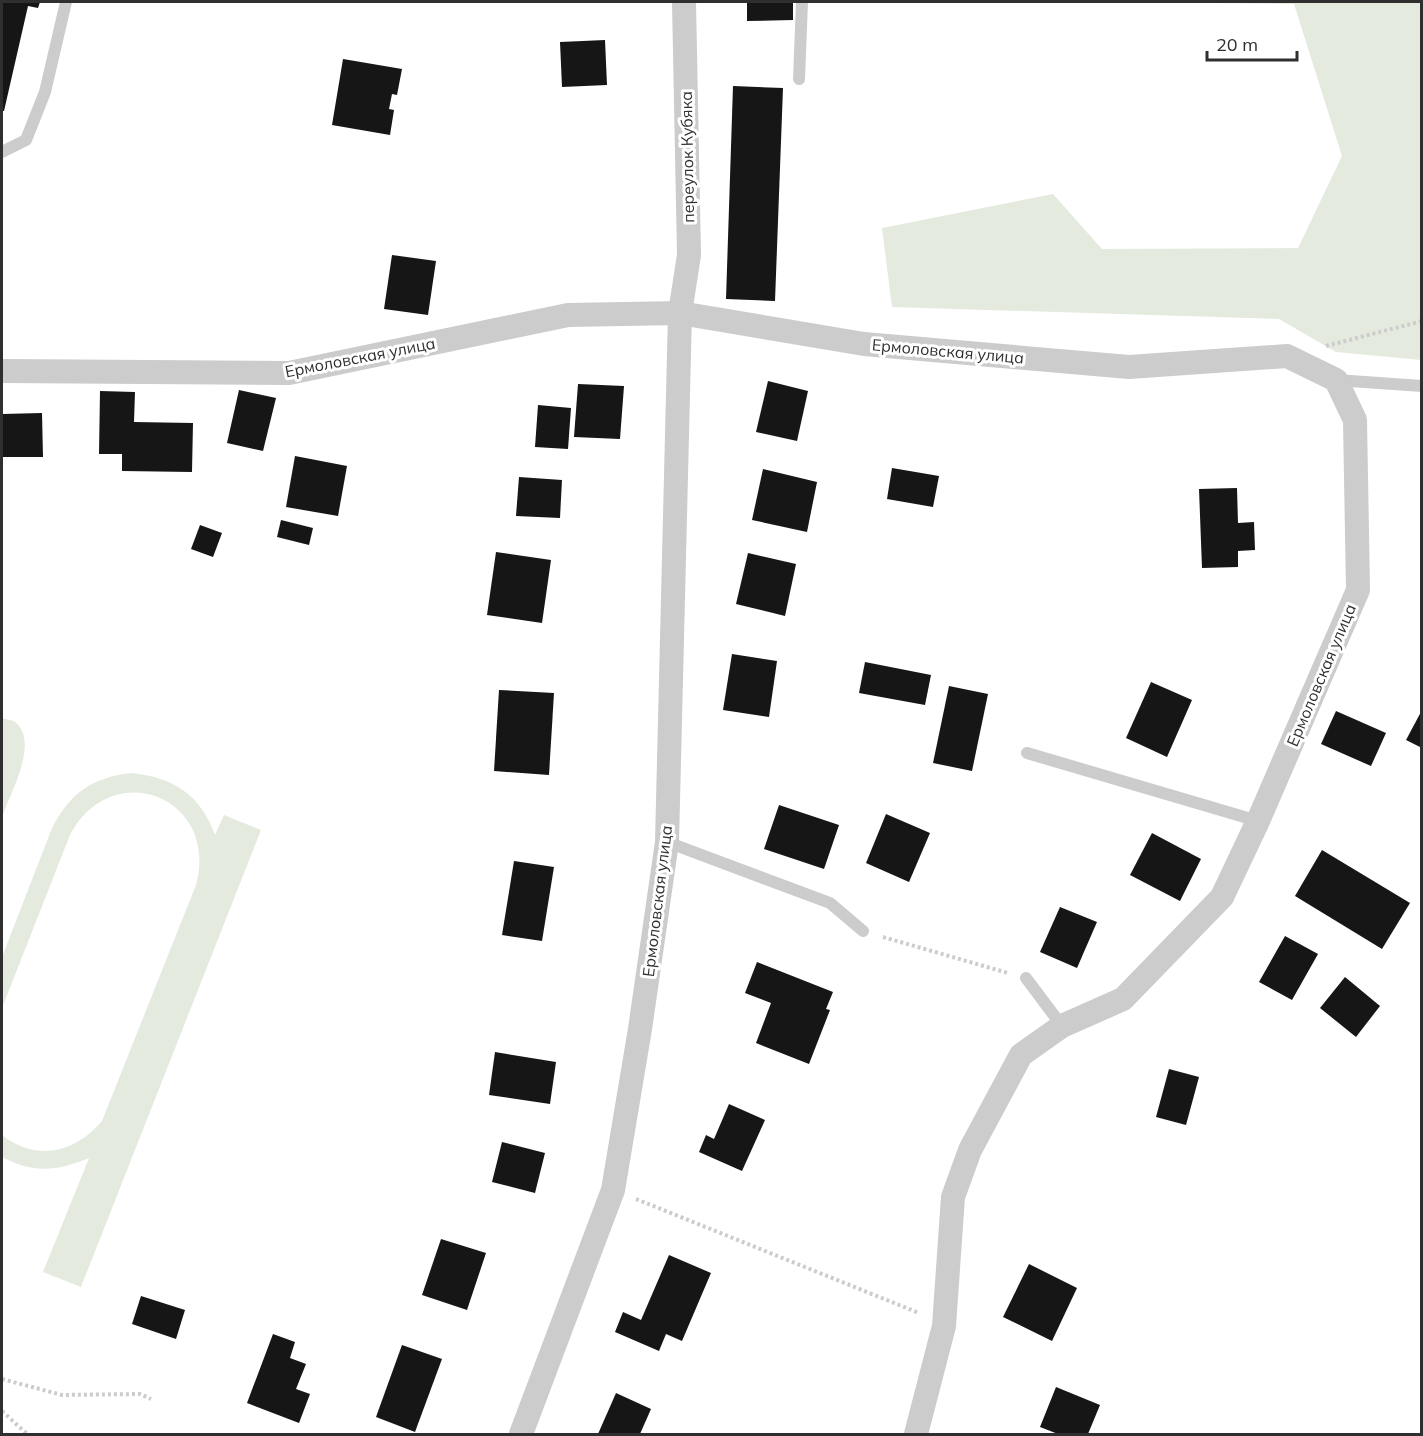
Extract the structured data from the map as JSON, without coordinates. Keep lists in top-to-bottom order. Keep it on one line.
{"streets":{"street":["переулок Кубяка","Ермоловская улица"]},"crossings":[["переулок Кубяка","Ермоловская улица"]],"scale_bar":"20 m"}
